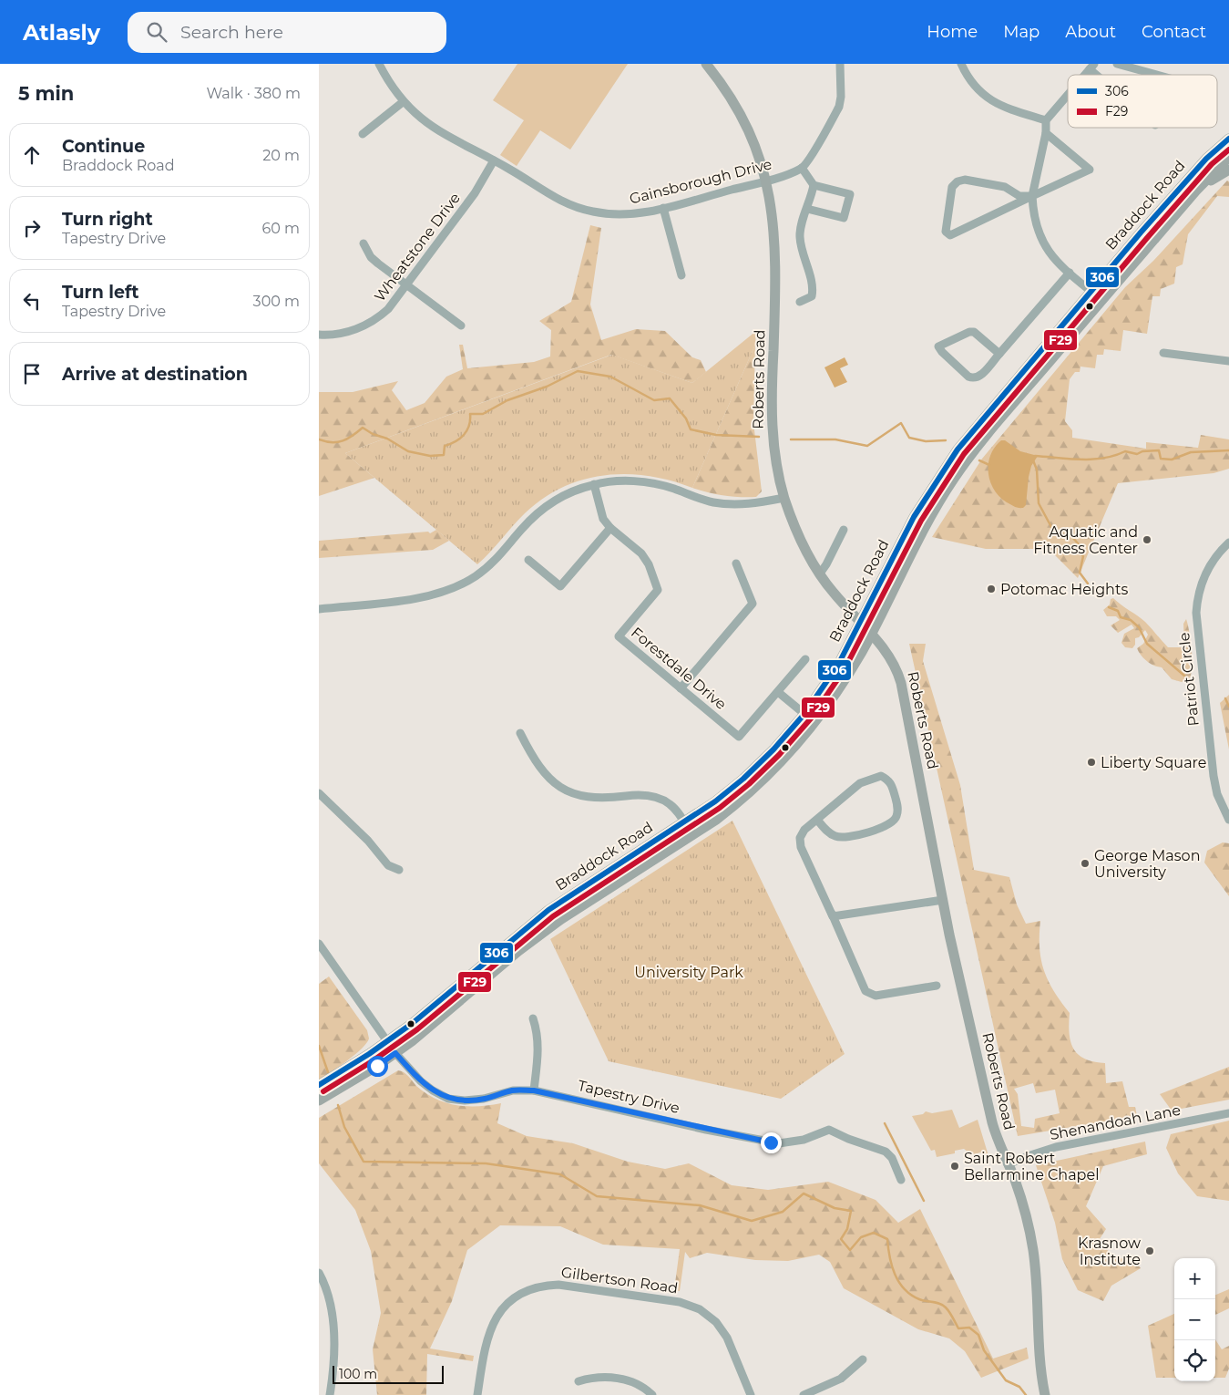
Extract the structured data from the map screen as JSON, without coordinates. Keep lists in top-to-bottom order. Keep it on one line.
{"streets":{"main road":["Braddock Road","Roberts Road"],"street":["Gainsborough Drive","Wheatstone Drive","Forestdale Drive","Patriot Circle","Tapestry Drive","Shenandoah Lane","Gilbertson Road"]},"crossings":[["Gainsborough Drive","Wheatstone Drive"],["Gainsborough Drive","Roberts Road"],["Braddock Road","Roberts Road"],["Braddock Road","Tapestry Drive"],["Roberts Road","Shenandoah Lane"]],"parks":["University Park"],"places":["Aquatic and Fitness Center","Potomac Heights","Liberty Square","George Mason University","Saint Robert Bellarmine Chapel","Krasnow Institute"],"lines":["transit line 306","transit line F29"],"legend":["306","F29"],"scale_bar":"100 m","page":{"header":"Atlasly","search":"Search here","nav":["Home","Map","About","Contact"],"heading":["5 min","Walk · 380 m"],"list":[["Continue","Braddock Road","20 m"],["Turn right","Tapestry Drive","60 m"],["Turn left","Tapestry Drive","300 m"],"Arrive at destination"],"map_buttons":["+","−"],"scale":"100 m"}}
